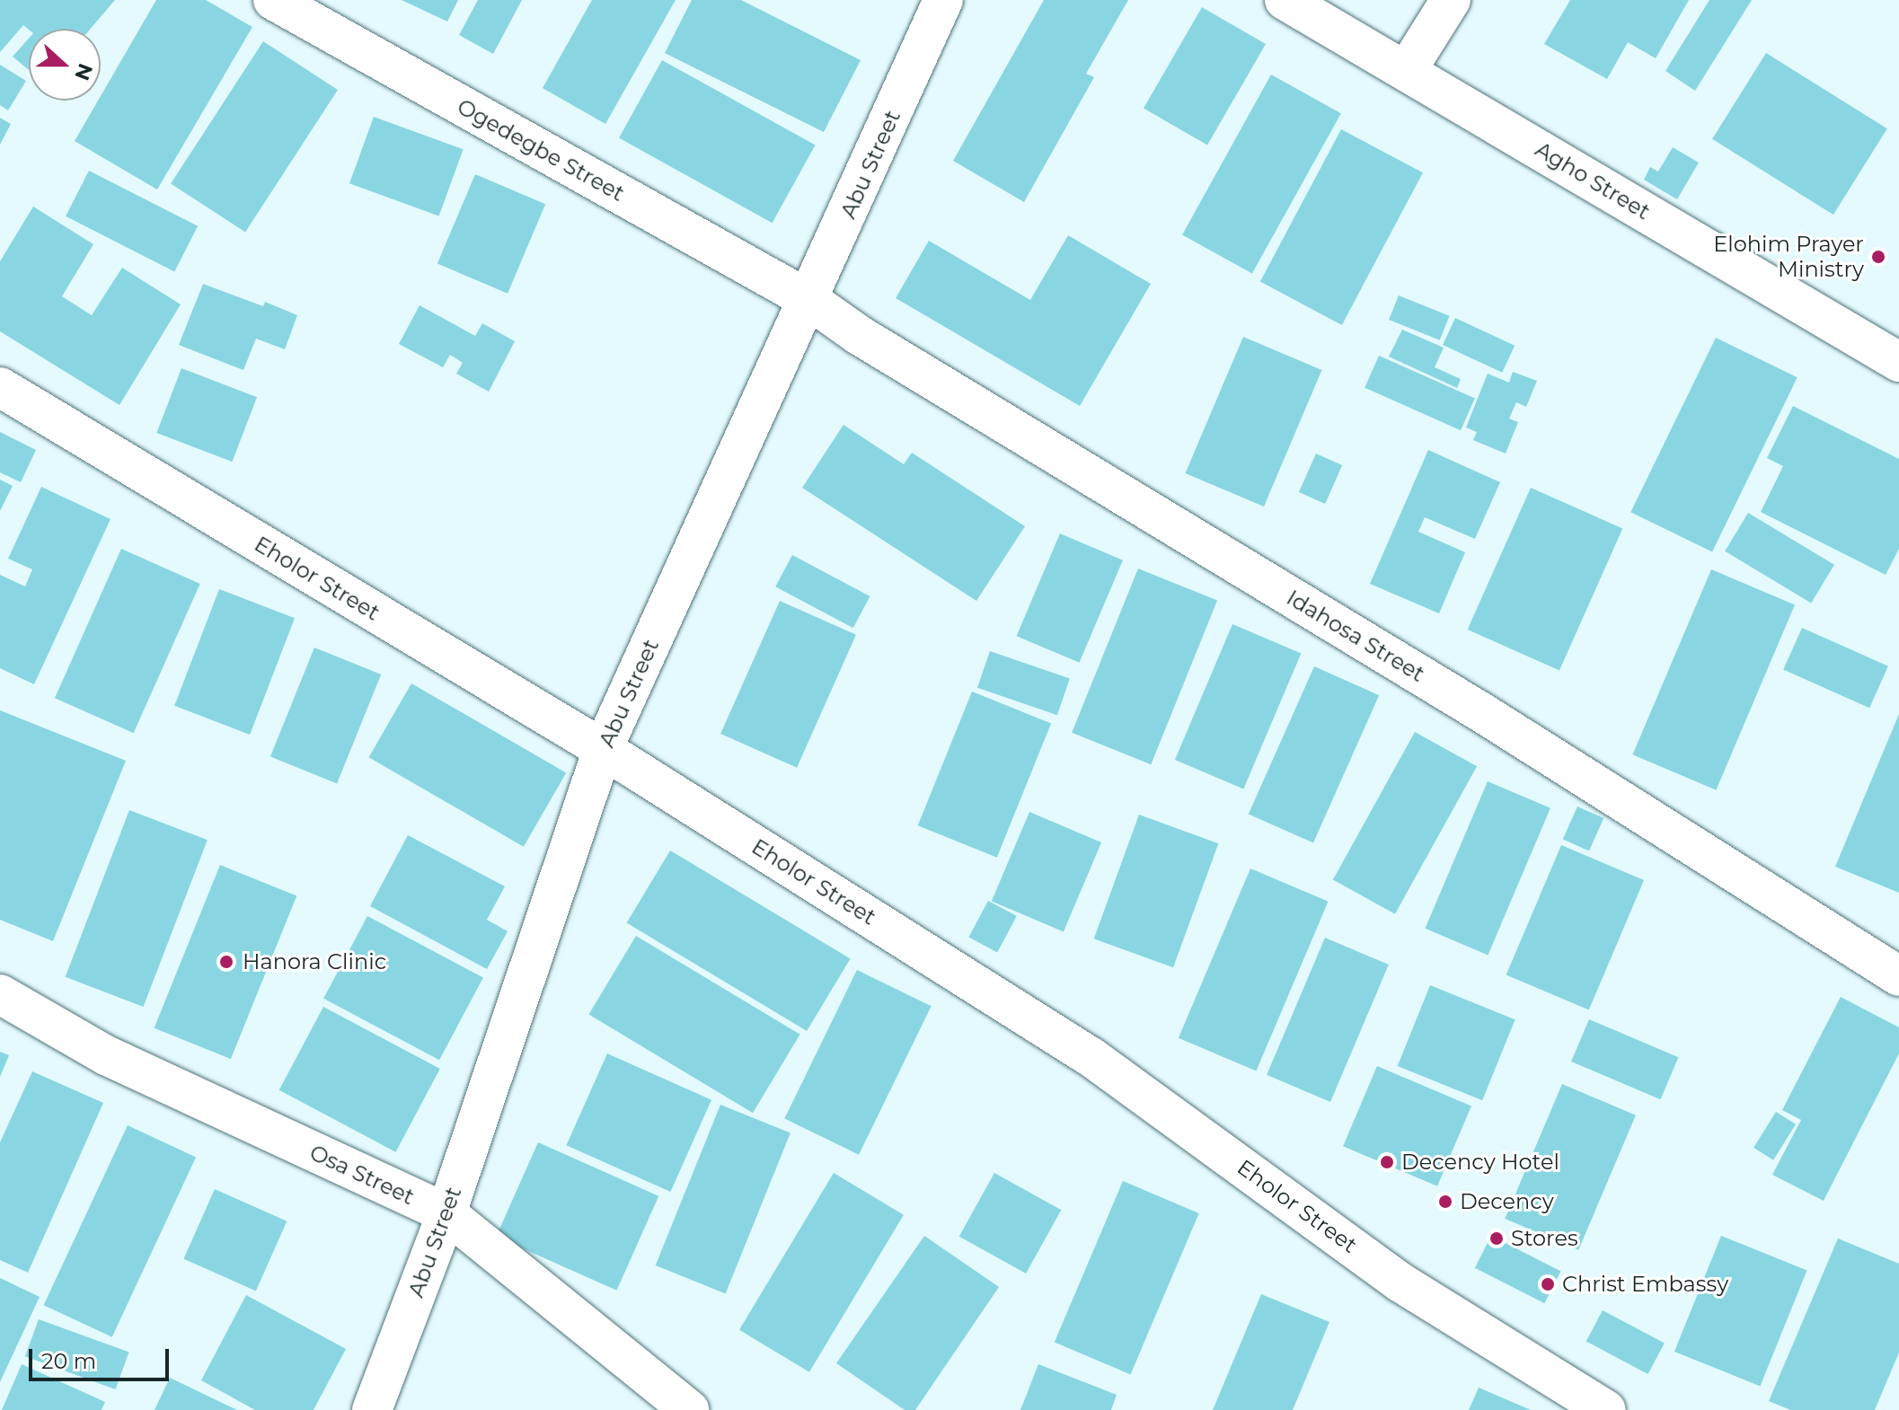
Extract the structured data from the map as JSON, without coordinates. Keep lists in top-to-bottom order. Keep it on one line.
{"streets":{"street":["Ogedegbe Street","Abu Street","Agho Street","Eholor Street","Idahosa Street","Osa Street"]},"crossings":[["Ogedegbe Street","Abu Street"],["Ogedegbe Street","Idahosa Street"],["Abu Street","Eholor Street"],["Abu Street","Idahosa Street"],["Abu Street","Osa Street"]],"places":["Elohim Prayer Ministry","Hanora Clinic","Decency Hotel","Decency","Stores","Christ Embassy"],"scale_bar":"20 m","north":"right"}
